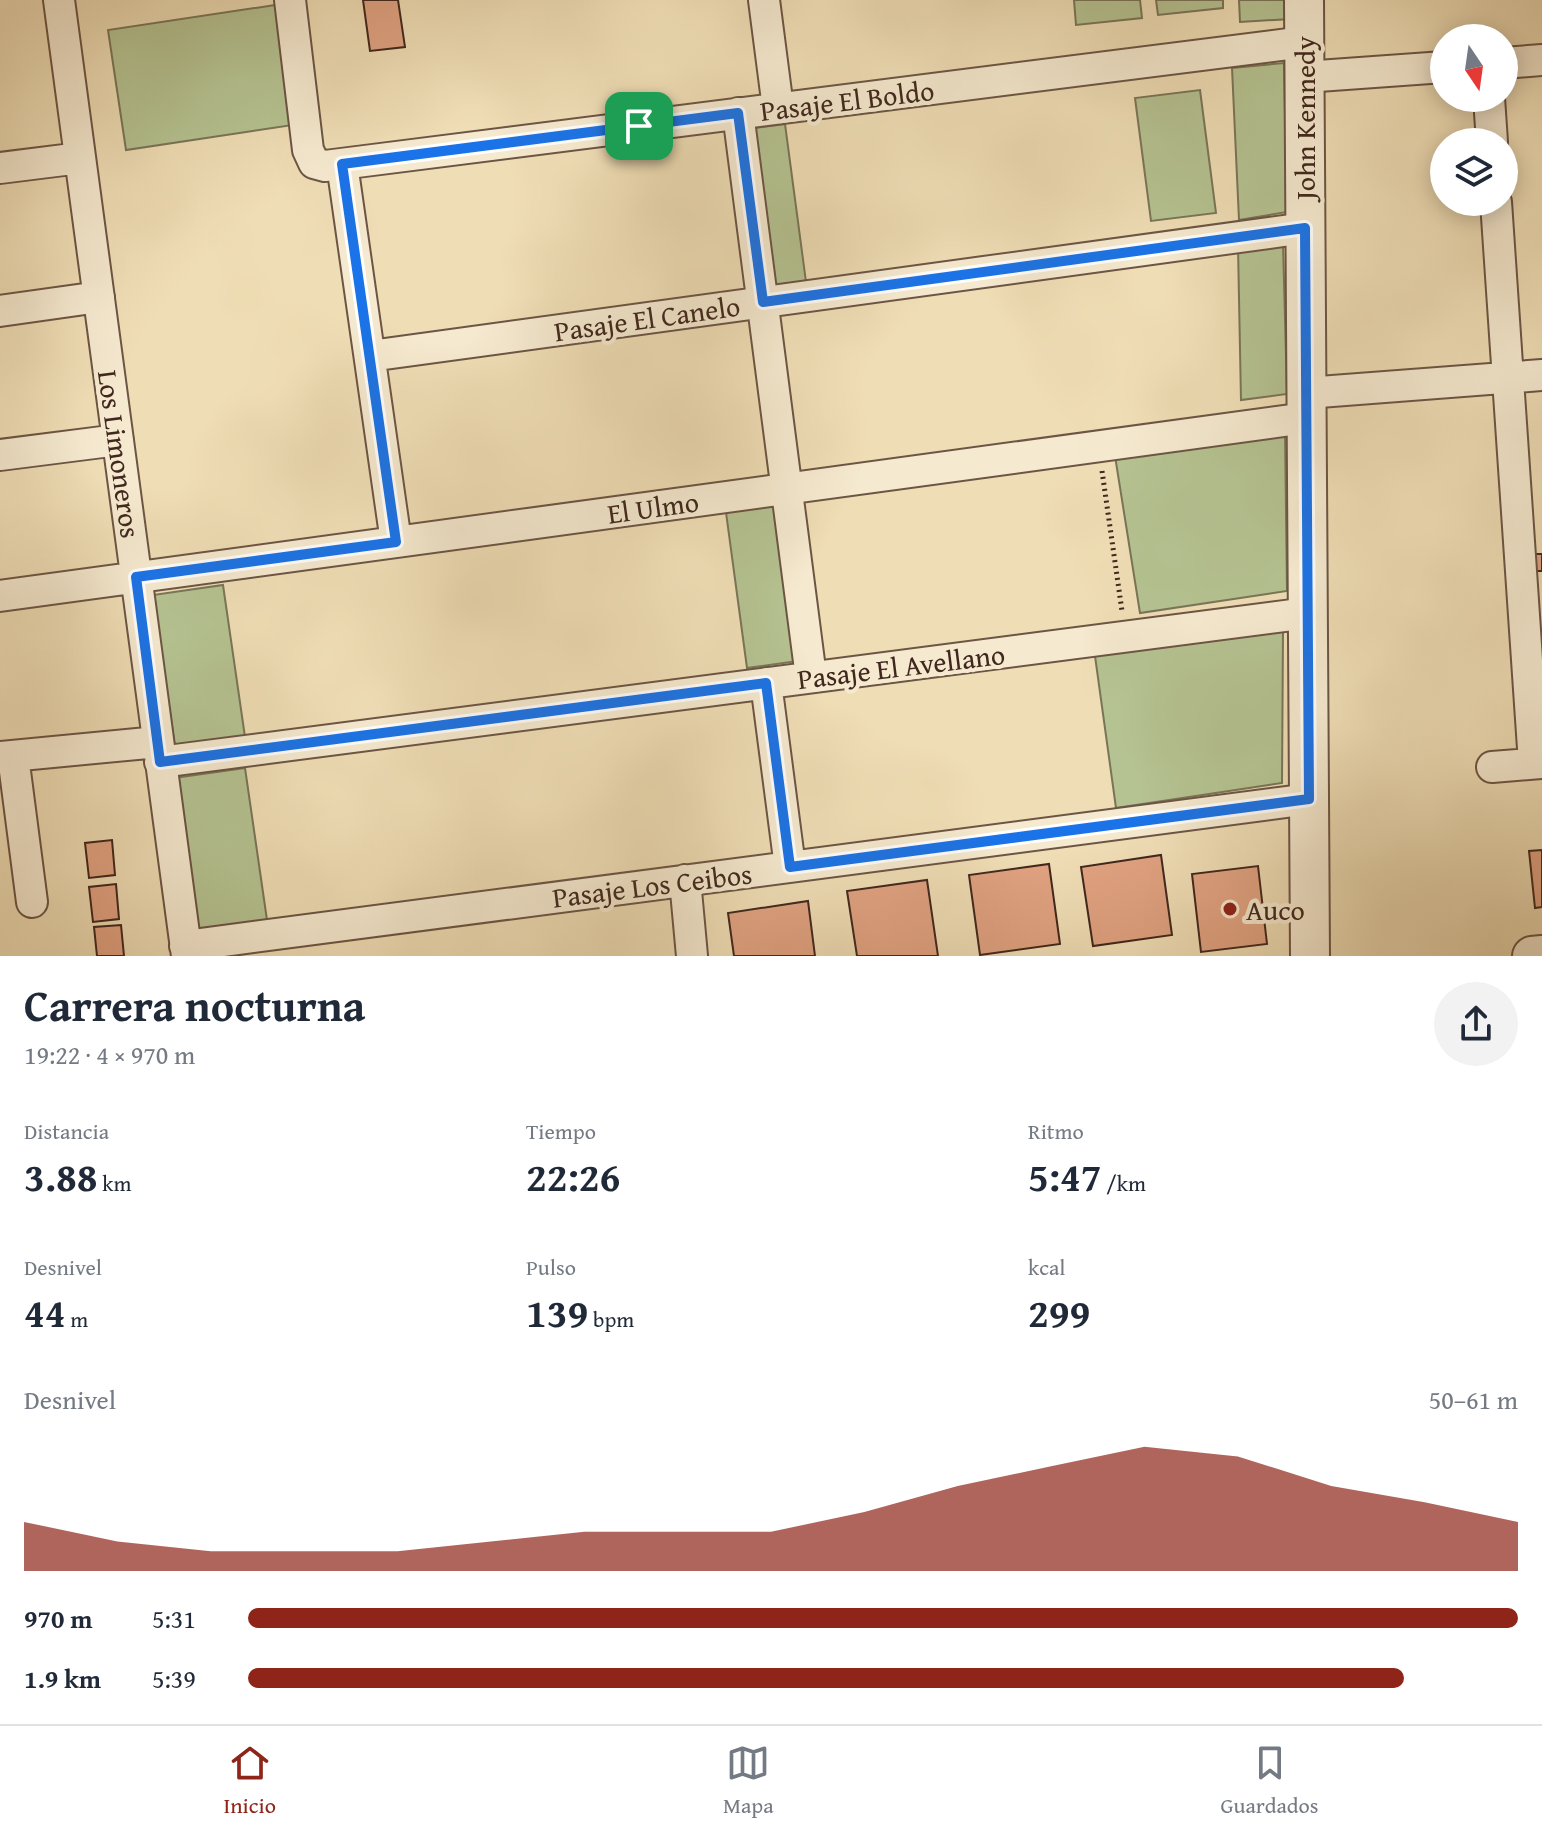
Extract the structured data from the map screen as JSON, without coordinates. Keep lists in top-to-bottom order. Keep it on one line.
{"streets":{"street":["Pasaje El Boldo","John Kennedy","Pasaje El Canelo","Los Limoneros","El Ulmo","Pasaje El Avellano","Pasaje Los Ceibos"]},"crossings":[["Pasaje El Boldo","John Kennedy"],["John Kennedy","Pasaje El Canelo"],["John Kennedy","El Ulmo"],["John Kennedy","Pasaje El Avellano"],["John Kennedy","Pasaje Los Ceibos"],["Los Limoneros","El Ulmo"],["Los Limoneros","Pasaje El Avellano"],["Los Limoneros","Pasaje Los Ceibos"]],"places":["Auco"],"north":"bottom","page":{"heading":["Carrera nocturna","19:22 · 4 × 970 m"],"stats":[["Distancia","3.88 km"],["Tiempo","22:26"],["Ritmo","5:47 /km"],["Desnivel","44 m"],["Pulso","139 bpm"],["kcal","299"]],"chart":["Desnivel","50–61 m"],"list":[{"name":"970 m","note":"5:31"},{"name":"1.9 km","note":"5:39"}],"tabs":["Inicio","Mapa","Guardados"]}}
